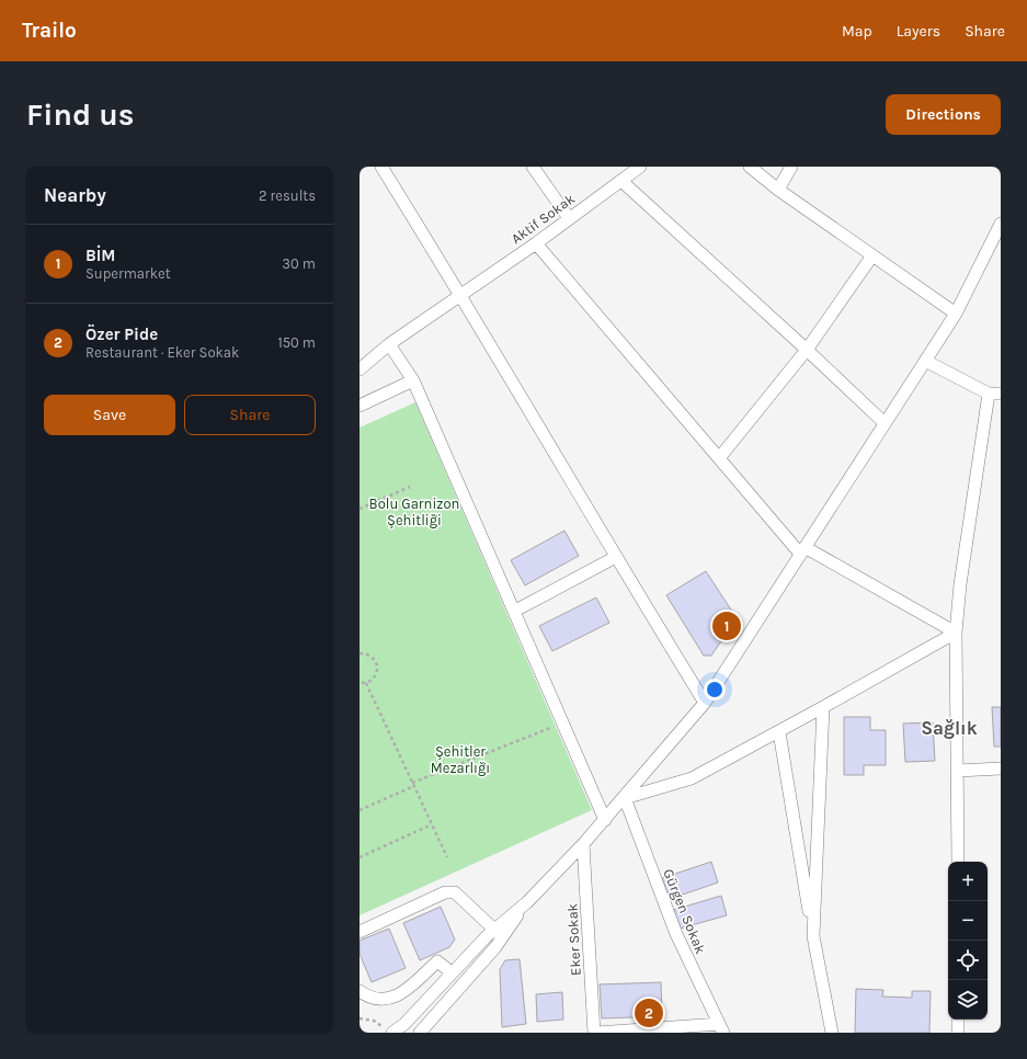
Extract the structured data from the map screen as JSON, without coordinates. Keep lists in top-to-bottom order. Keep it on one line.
{"streets":{"street":["Aktif Sokak","Gürgen Sokak","Eker Sokak"]},"districts":["Sağlık"],"parks":["Bolu Garnizon Şehitliği","Şehitler Mezarlığı"],"page":{"header":"Trailo","nav":["Map","Layers","Share"],"buttons":["Directions",["Save","Share"]],"title":"Find us","heading":["Nearby","2 results"],"list":[{"mark":"1","name":"BİM","note":"Supermarket","value":"30 m"},{"mark":"2","name":"Özer Pide","note":"Restaurant · Eker Sokak","value":"150 m"}],"pins":["1","2"],"map_buttons":["+","−"]}}
